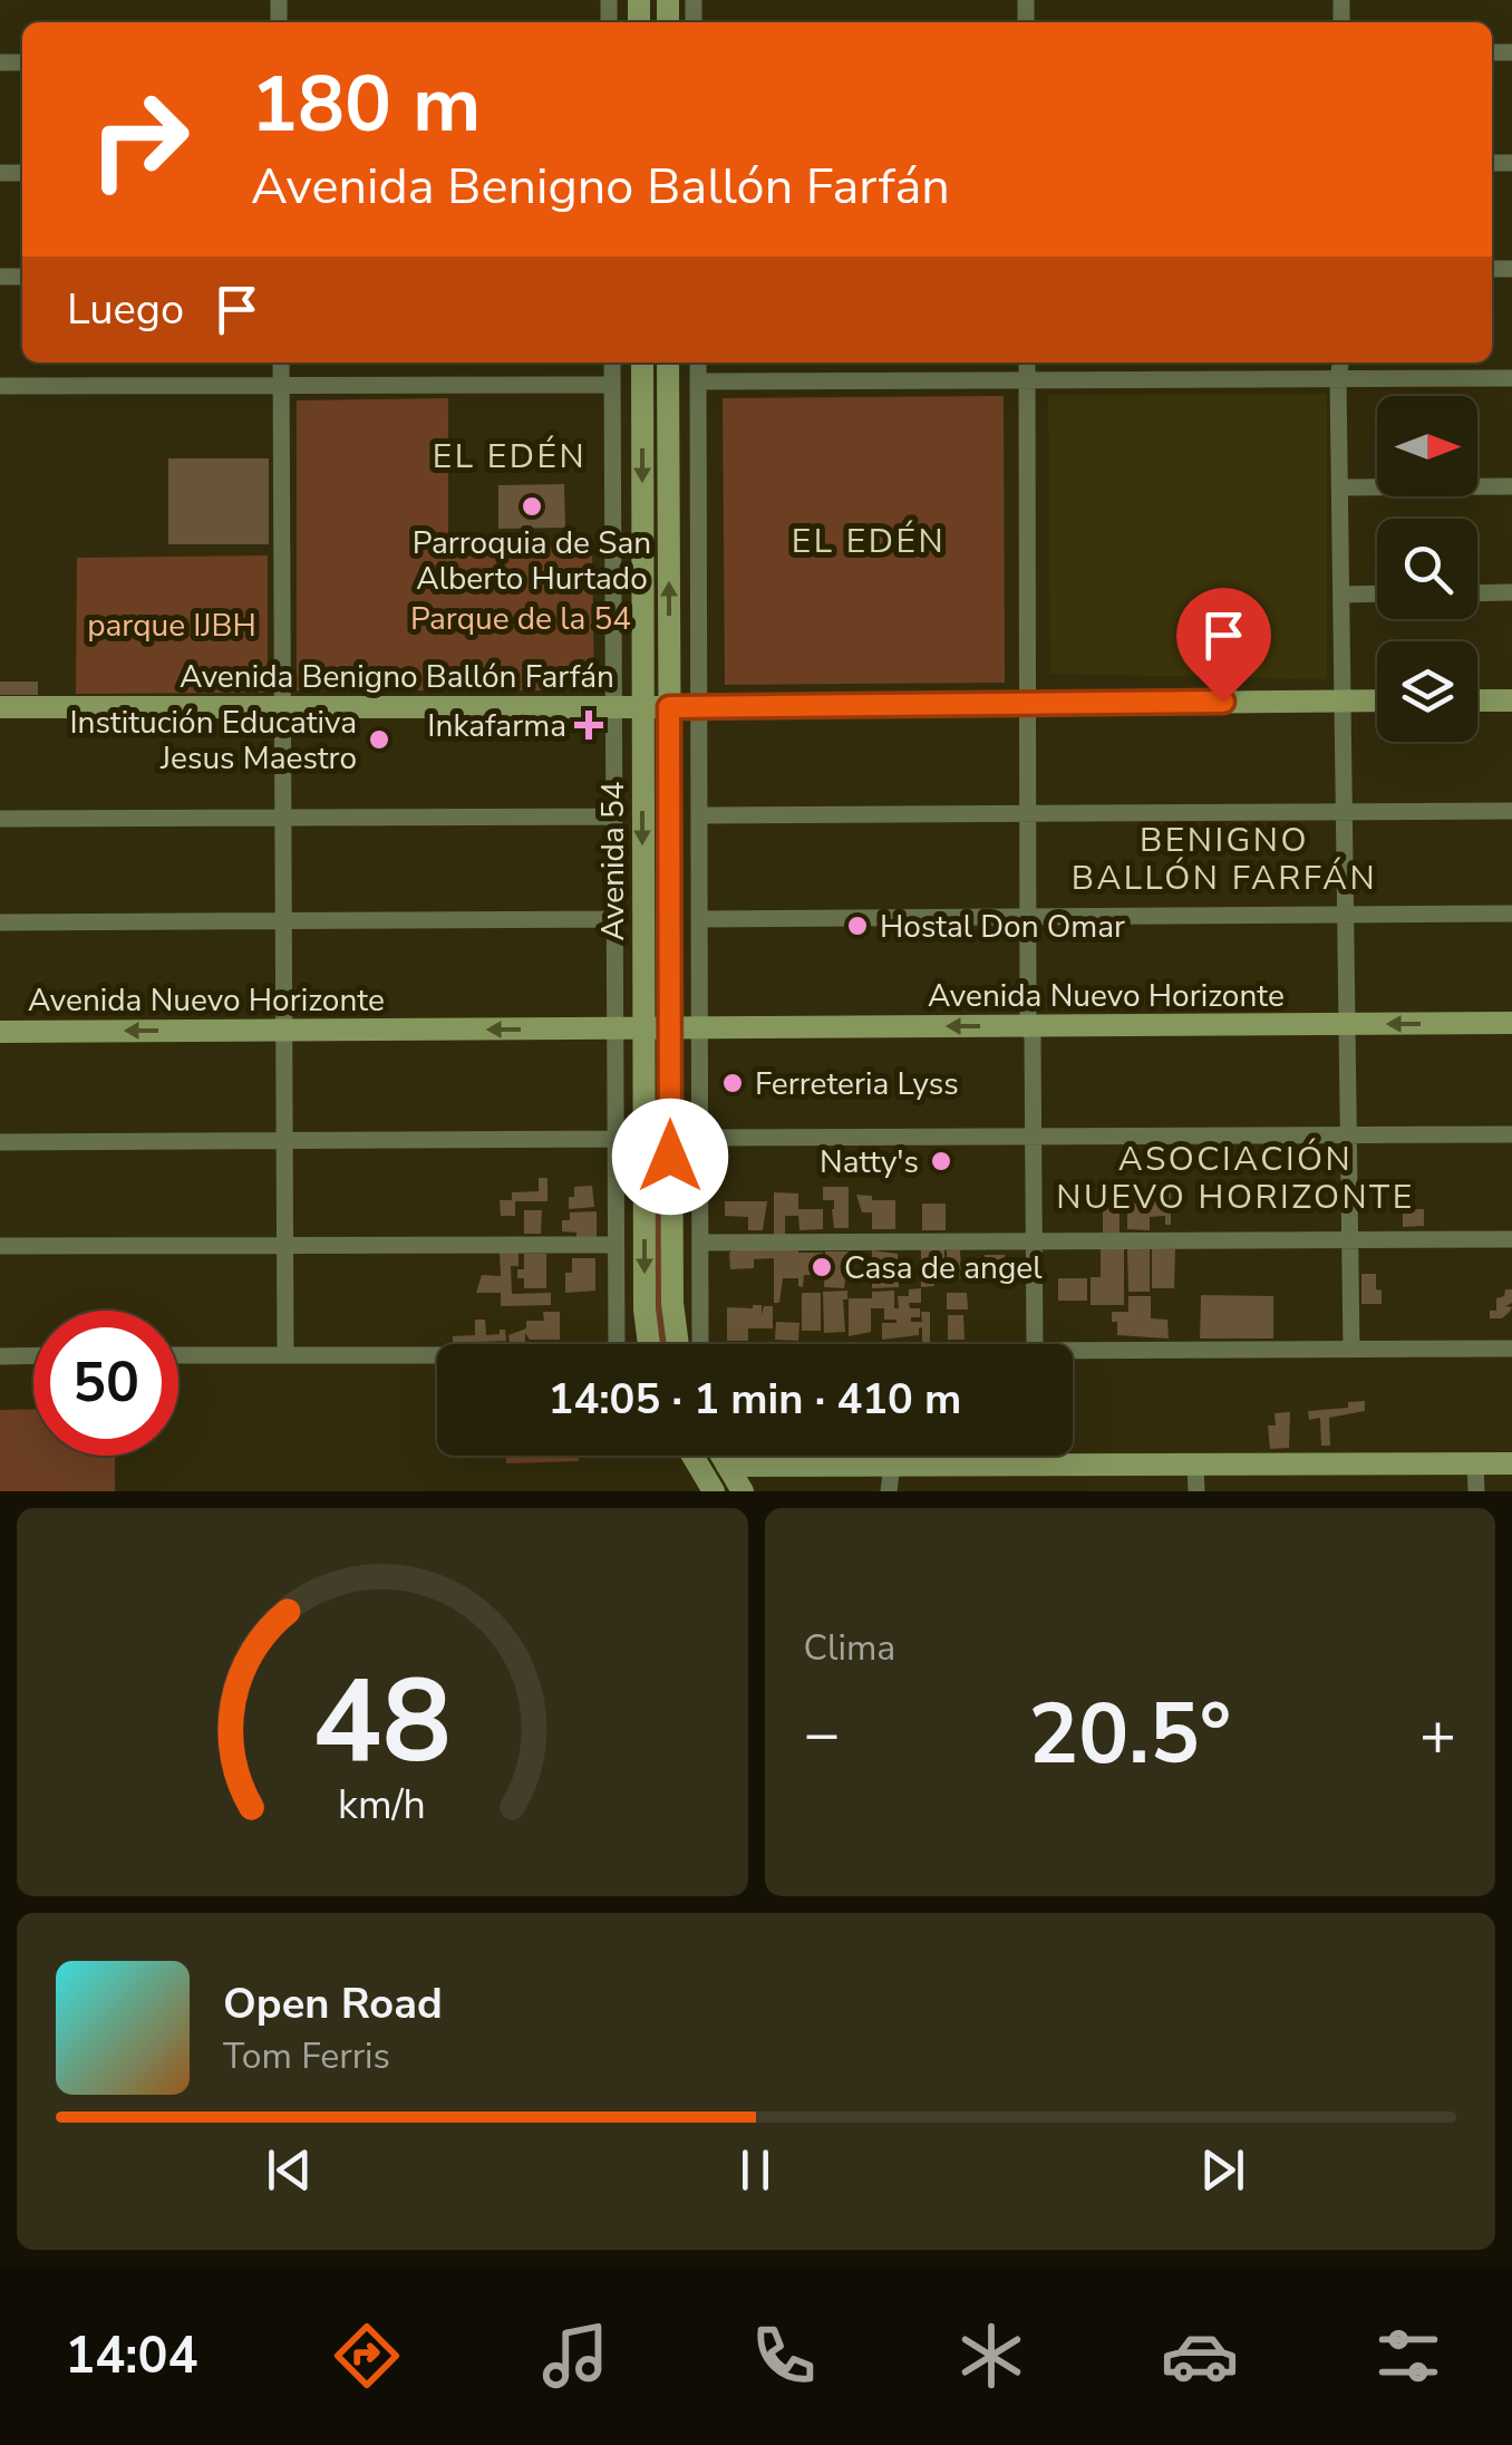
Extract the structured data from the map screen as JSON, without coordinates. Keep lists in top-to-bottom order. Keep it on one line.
{"streets":{"street":["Avenida Benigno Ballón Farfán","Avenida 54","Avenida Nuevo Horizonte"]},"crossings":[["Avenida Benigno Ballón Farfán","Avenida 54"],["Avenida 54","Avenida Nuevo Horizonte"]],"districts":["EL EDÉN","EL EDÉN","BENIGNO BALLÓN FARFÁN","ASOCIACIÓN NUEVO HORIZONTE"],"parks":["Parque de la 54","parque IJBH"],"places":{"other":["Parroquia de San Alberto Hurtado","Institución Educativa Jesus Maestro","Hostal Don Omar","Ferreteria Lyss","Natty's","Casa de angel"],"health":["Inkafarma"]},"north":"right","page":{"turn":["180 m","Avenida Benigno Ballón Farfán"],"then":"Luego","limit":"50","trip":"14:05 · 1 min · 410 m","tile":"Clima","heat":["−","20.5°","+"],"song":["Open Road","Tom Ferris"],"tabs":"14:04","gauge":["48","km/h"]}}
